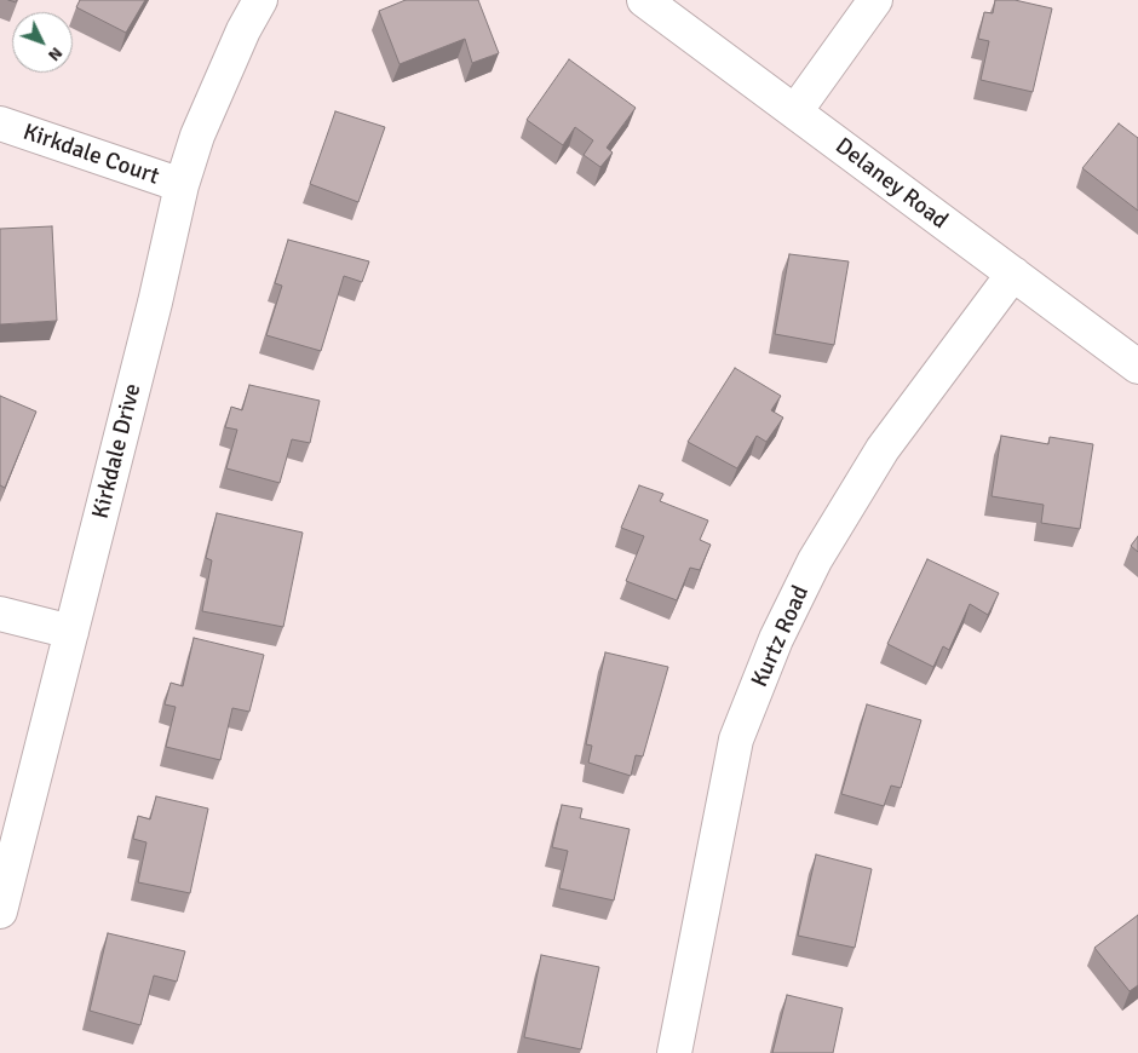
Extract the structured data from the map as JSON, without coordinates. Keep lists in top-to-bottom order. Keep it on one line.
{"streets":{"street":["Kirkdale Court","Delaney Road","Kirkdale Drive","Kurtz Road"]},"crossings":[["Kirkdale Court","Kirkdale Drive"],["Delaney Road","Kurtz Road"]],"north":"bottom right"}
